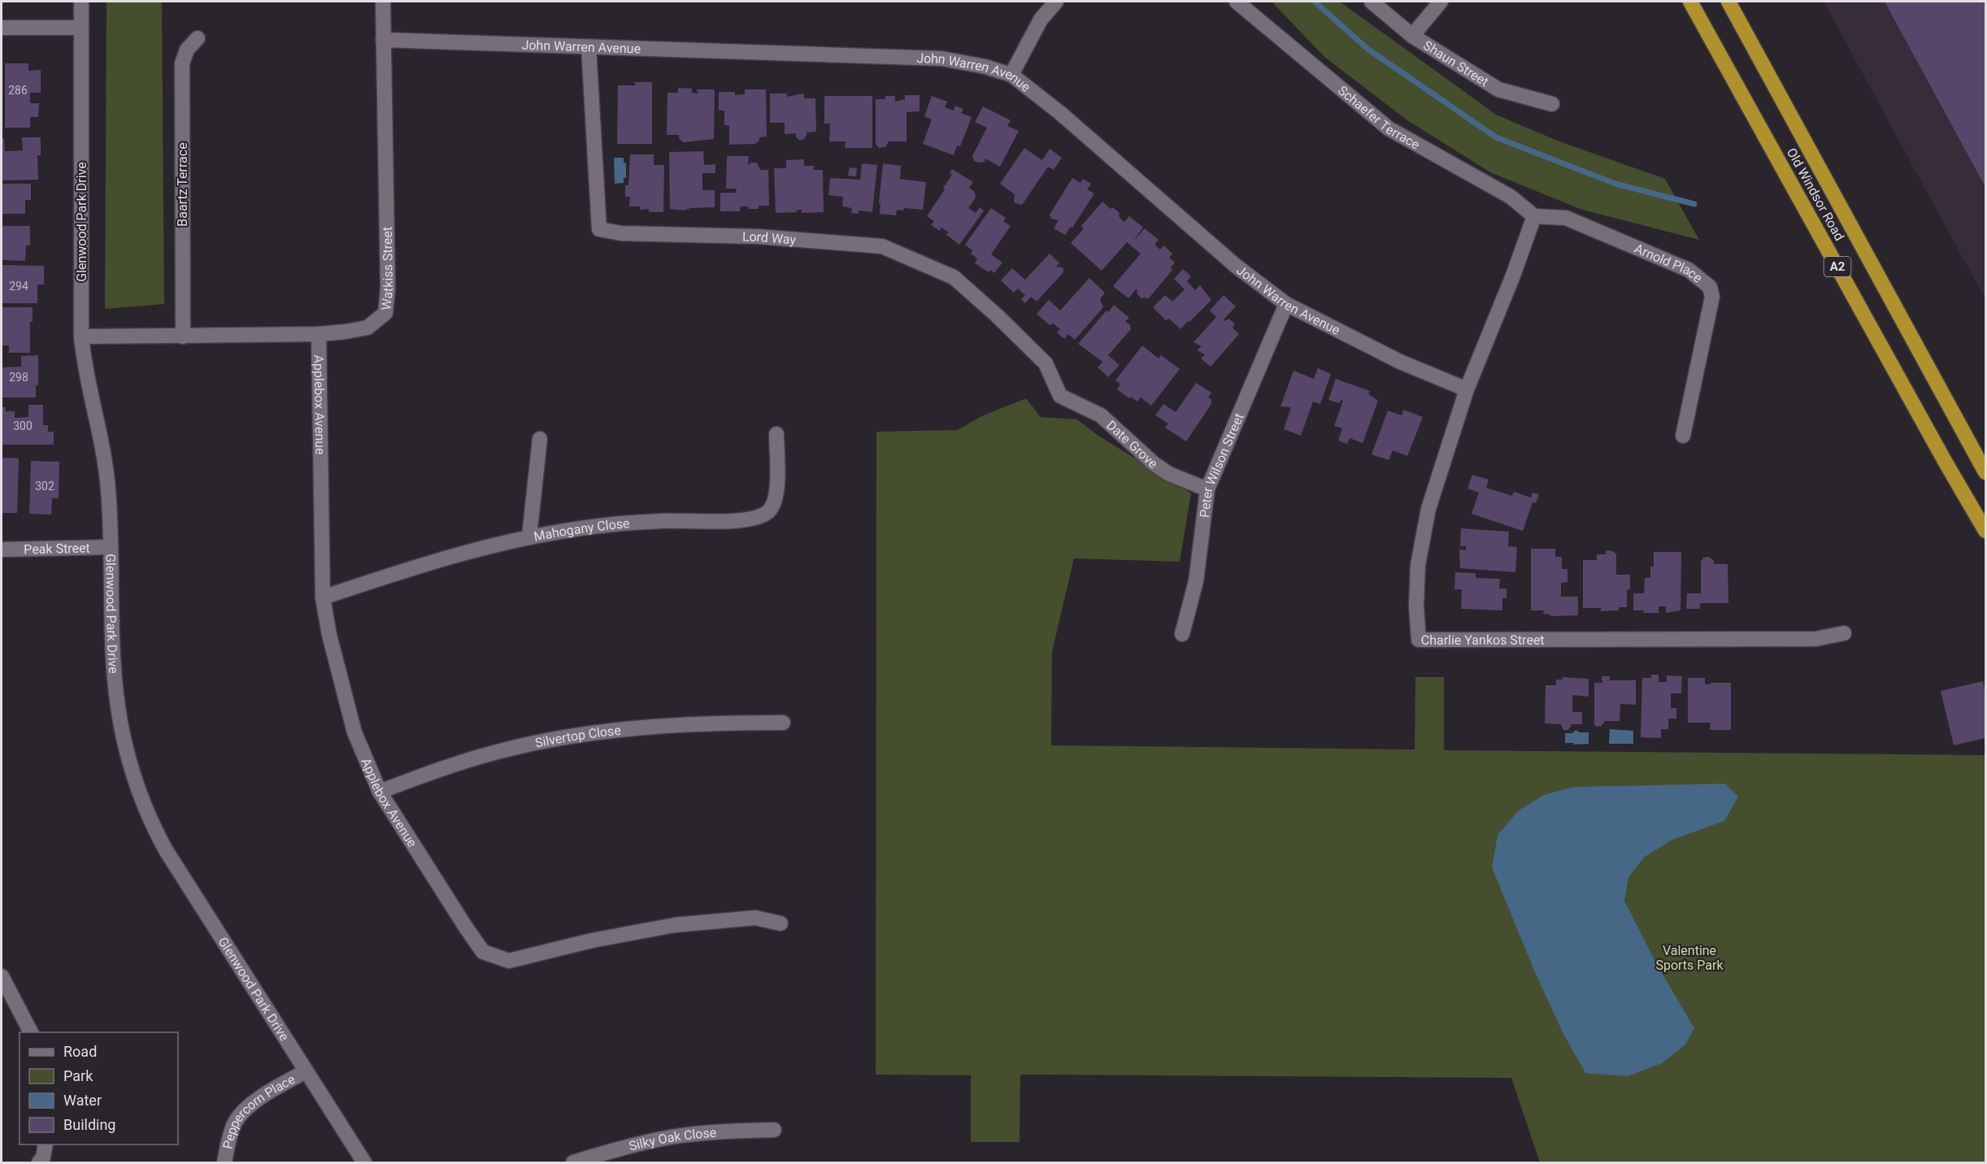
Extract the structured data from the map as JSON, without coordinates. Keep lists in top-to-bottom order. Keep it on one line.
{"streets":{"highway":["Old Windsor Road","A2"],"street":["John Warren Avenue","Shaun Street","Schaefer Terrace","Baartz Terrace","Glenwood Park Drive","Lord Way","Arnold Place","Watkiss Street","Applebox Avenue","Date Grove","Peter Wilson Street","Mahogany Close","Peak Street","Charlie Yankos Street","Silvertop Close","Peppercorn Place","Silky Oak Close"]},"crossings":[["John Warren Avenue","Lord Way"],["John Warren Avenue","Watkiss Street"],["John Warren Avenue","Peter Wilson Street"],["John Warren Avenue","Charlie Yankos Street"],["Schaefer Terrace","Arnold Place"],["Schaefer Terrace","Charlie Yankos Street"],["Baartz Terrace","Watkiss Street"],["Glenwood Park Drive","Watkiss Street"],["Glenwood Park Drive","Peak Street"],["Glenwood Park Drive","Peppercorn Place"],["Lord Way","Date Grove"],["Arnold Place","Charlie Yankos Street"],["Watkiss Street","Applebox Avenue"],["Applebox Avenue","Mahogany Close"],["Applebox Avenue","Silvertop Close"],["Date Grove","Peter Wilson Street"]],"parks":["Valentine Sports Park"],"house_numbers":["286","294","298","300","302"],"legend":["Road","Park","Water","Building"]}
